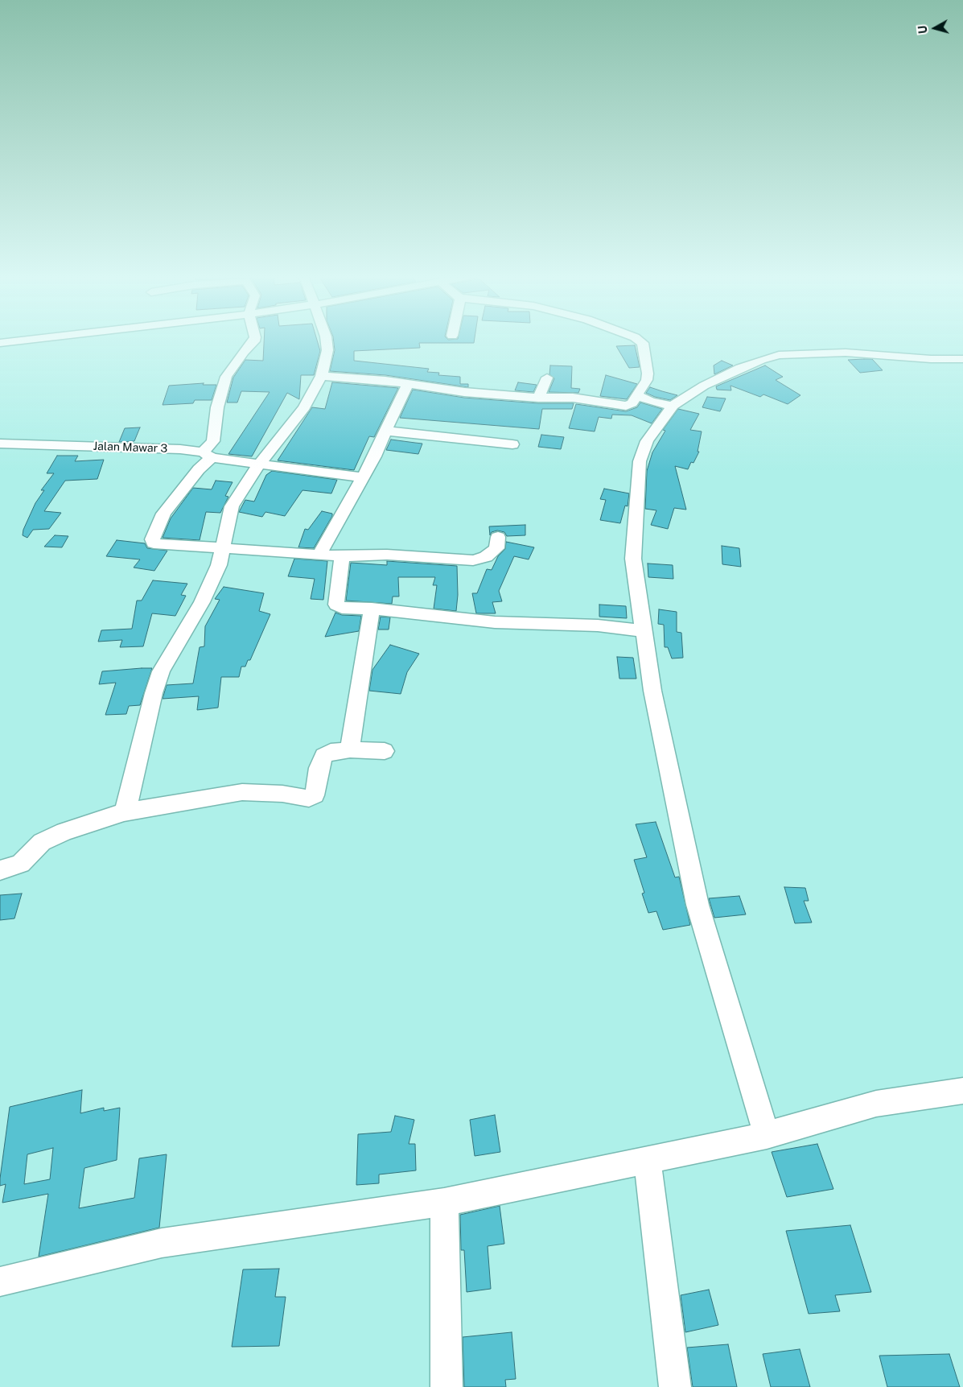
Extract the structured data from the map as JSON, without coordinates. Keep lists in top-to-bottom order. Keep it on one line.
{"streets":{"street":["Jalan Mawar 3"]},"north":"left"}
